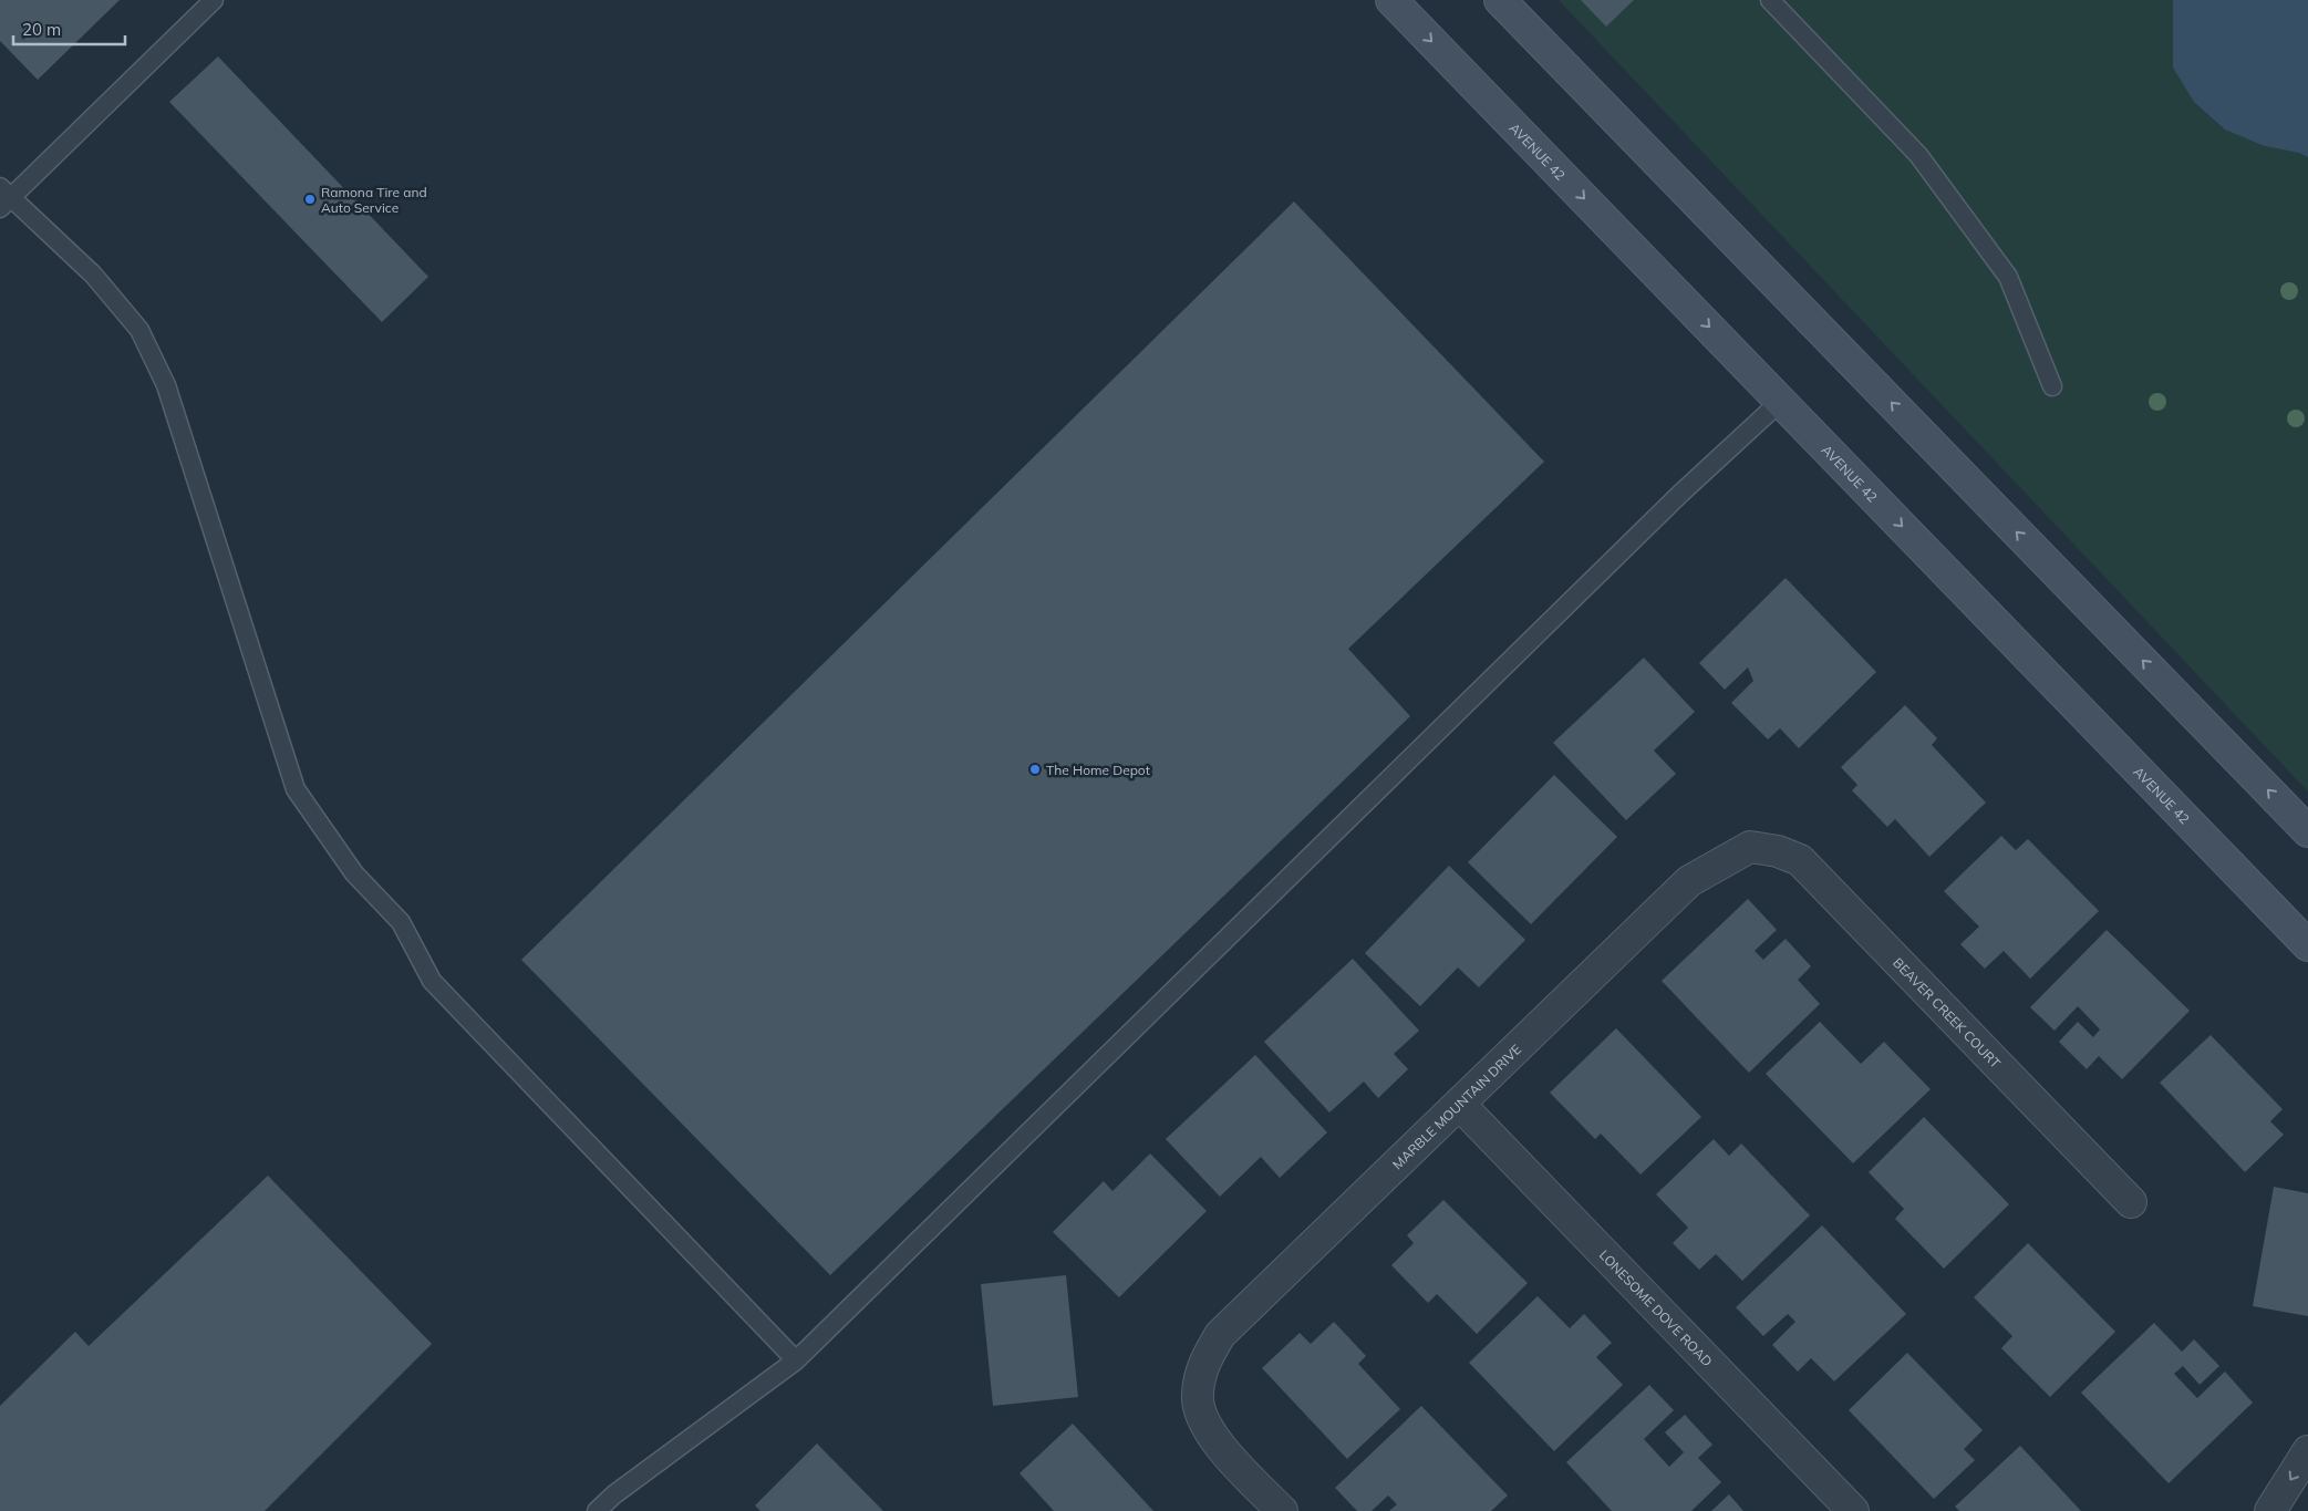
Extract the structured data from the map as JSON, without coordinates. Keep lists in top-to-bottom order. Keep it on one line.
{"streets":{"street":["AVENUE 42","BEAVER CREEK COURT","MARBLE MOUNTAIN DRIVE","LONESOME DOVE ROAD"]},"crossings":[["BEAVER CREEK COURT","MARBLE MOUNTAIN DRIVE"],["MARBLE MOUNTAIN DRIVE","LONESOME DOVE ROAD"]],"places":["Ramona Tire and Auto Service","The Home Depot"],"scale_bar":"20 m"}
